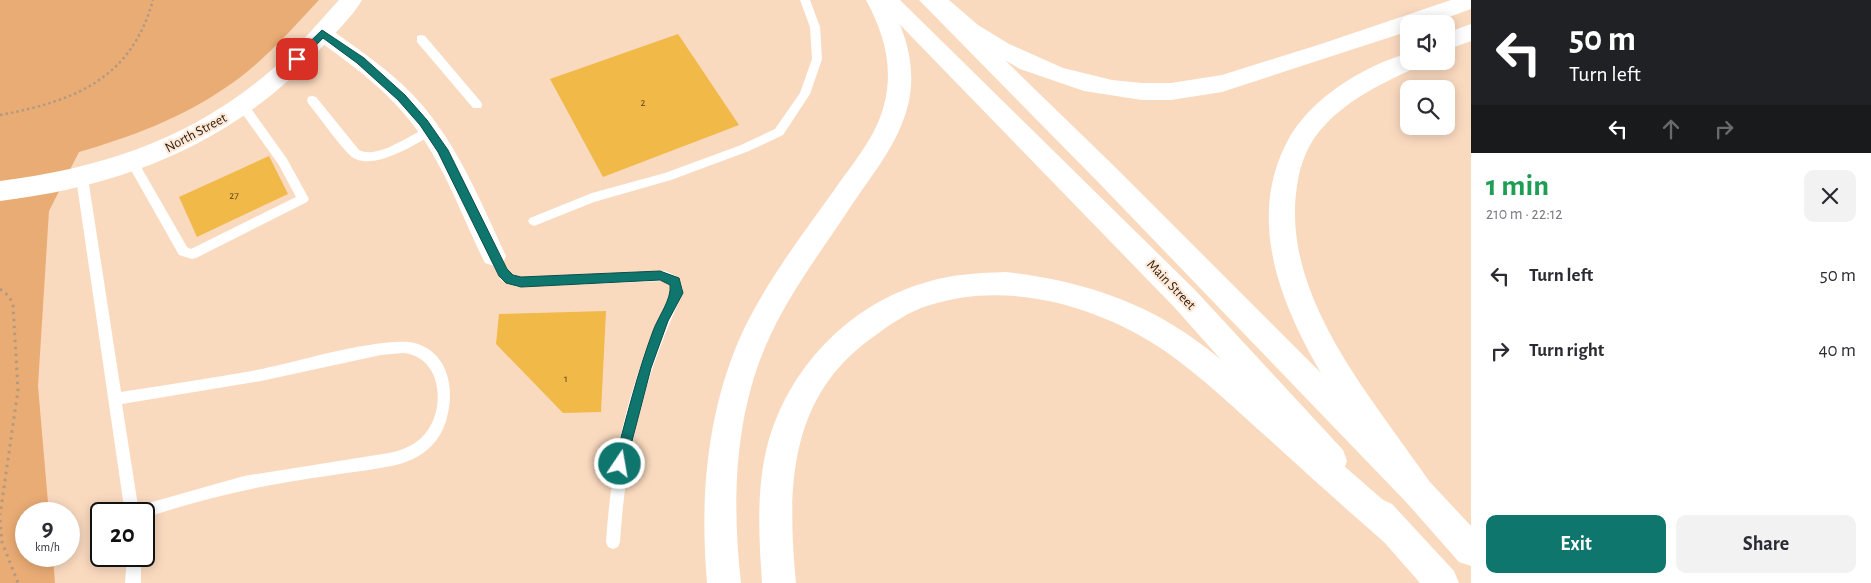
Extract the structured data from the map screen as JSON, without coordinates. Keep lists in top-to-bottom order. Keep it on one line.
{"streets":{"main road":["North Street","Main Street"]},"house_numbers":["2","27","1"],"page":{"turn":["50 m","Turn left"],"heading":["1 min","210 m · 22:12"],"list":[{"name":"Turn left","value":"50 m"},{"name":"Turn right","value":"40 m"}],"speed":"9 km/h","limit":"20","buttons":["Exit","Share"]}}
